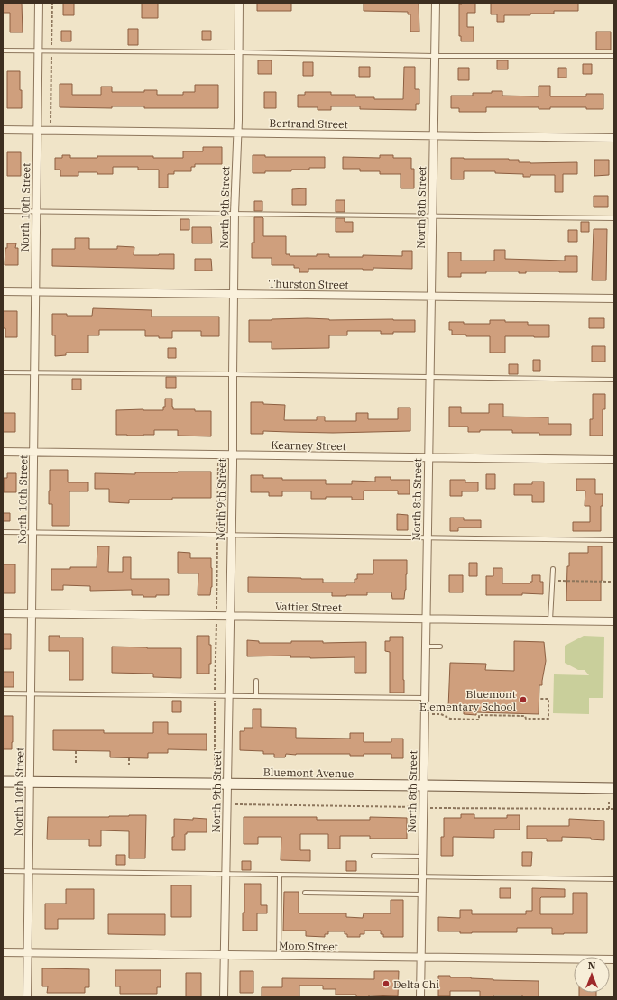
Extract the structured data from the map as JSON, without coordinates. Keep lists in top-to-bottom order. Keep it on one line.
{"streets":{"main road":["Bluemont Avenue"],"street":["Bertrand Street","North 10th Street","North 9th Street","North 8th Street","Thurston Street","Kearney Street","Vattier Street","Moro Street"]},"crossings":[["Bertrand Street","North 10th Street"],["Bertrand Street","North 9th Street"],["Bertrand Street","North 8th Street"],["North 10th Street","Thurston Street"],["North 10th Street","Kearney Street"],["North 10th Street","Vattier Street"],["North 10th Street","Bluemont Avenue"],["North 10th Street","Moro Street"],["North 9th Street","Thurston Street"],["North 9th Street","Kearney Street"],["North 9th Street","Vattier Street"],["North 9th Street","Bluemont Avenue"],["North 9th Street","Moro Street"],["North 8th Street","Thurston Street"],["North 8th Street","Kearney Street"],["North 8th Street","Vattier Street"],["North 8th Street","Bluemont Avenue"],["North 8th Street","Moro Street"]],"places":["Bluemont Elementary School","Delta Chi"],"north":"top"}
